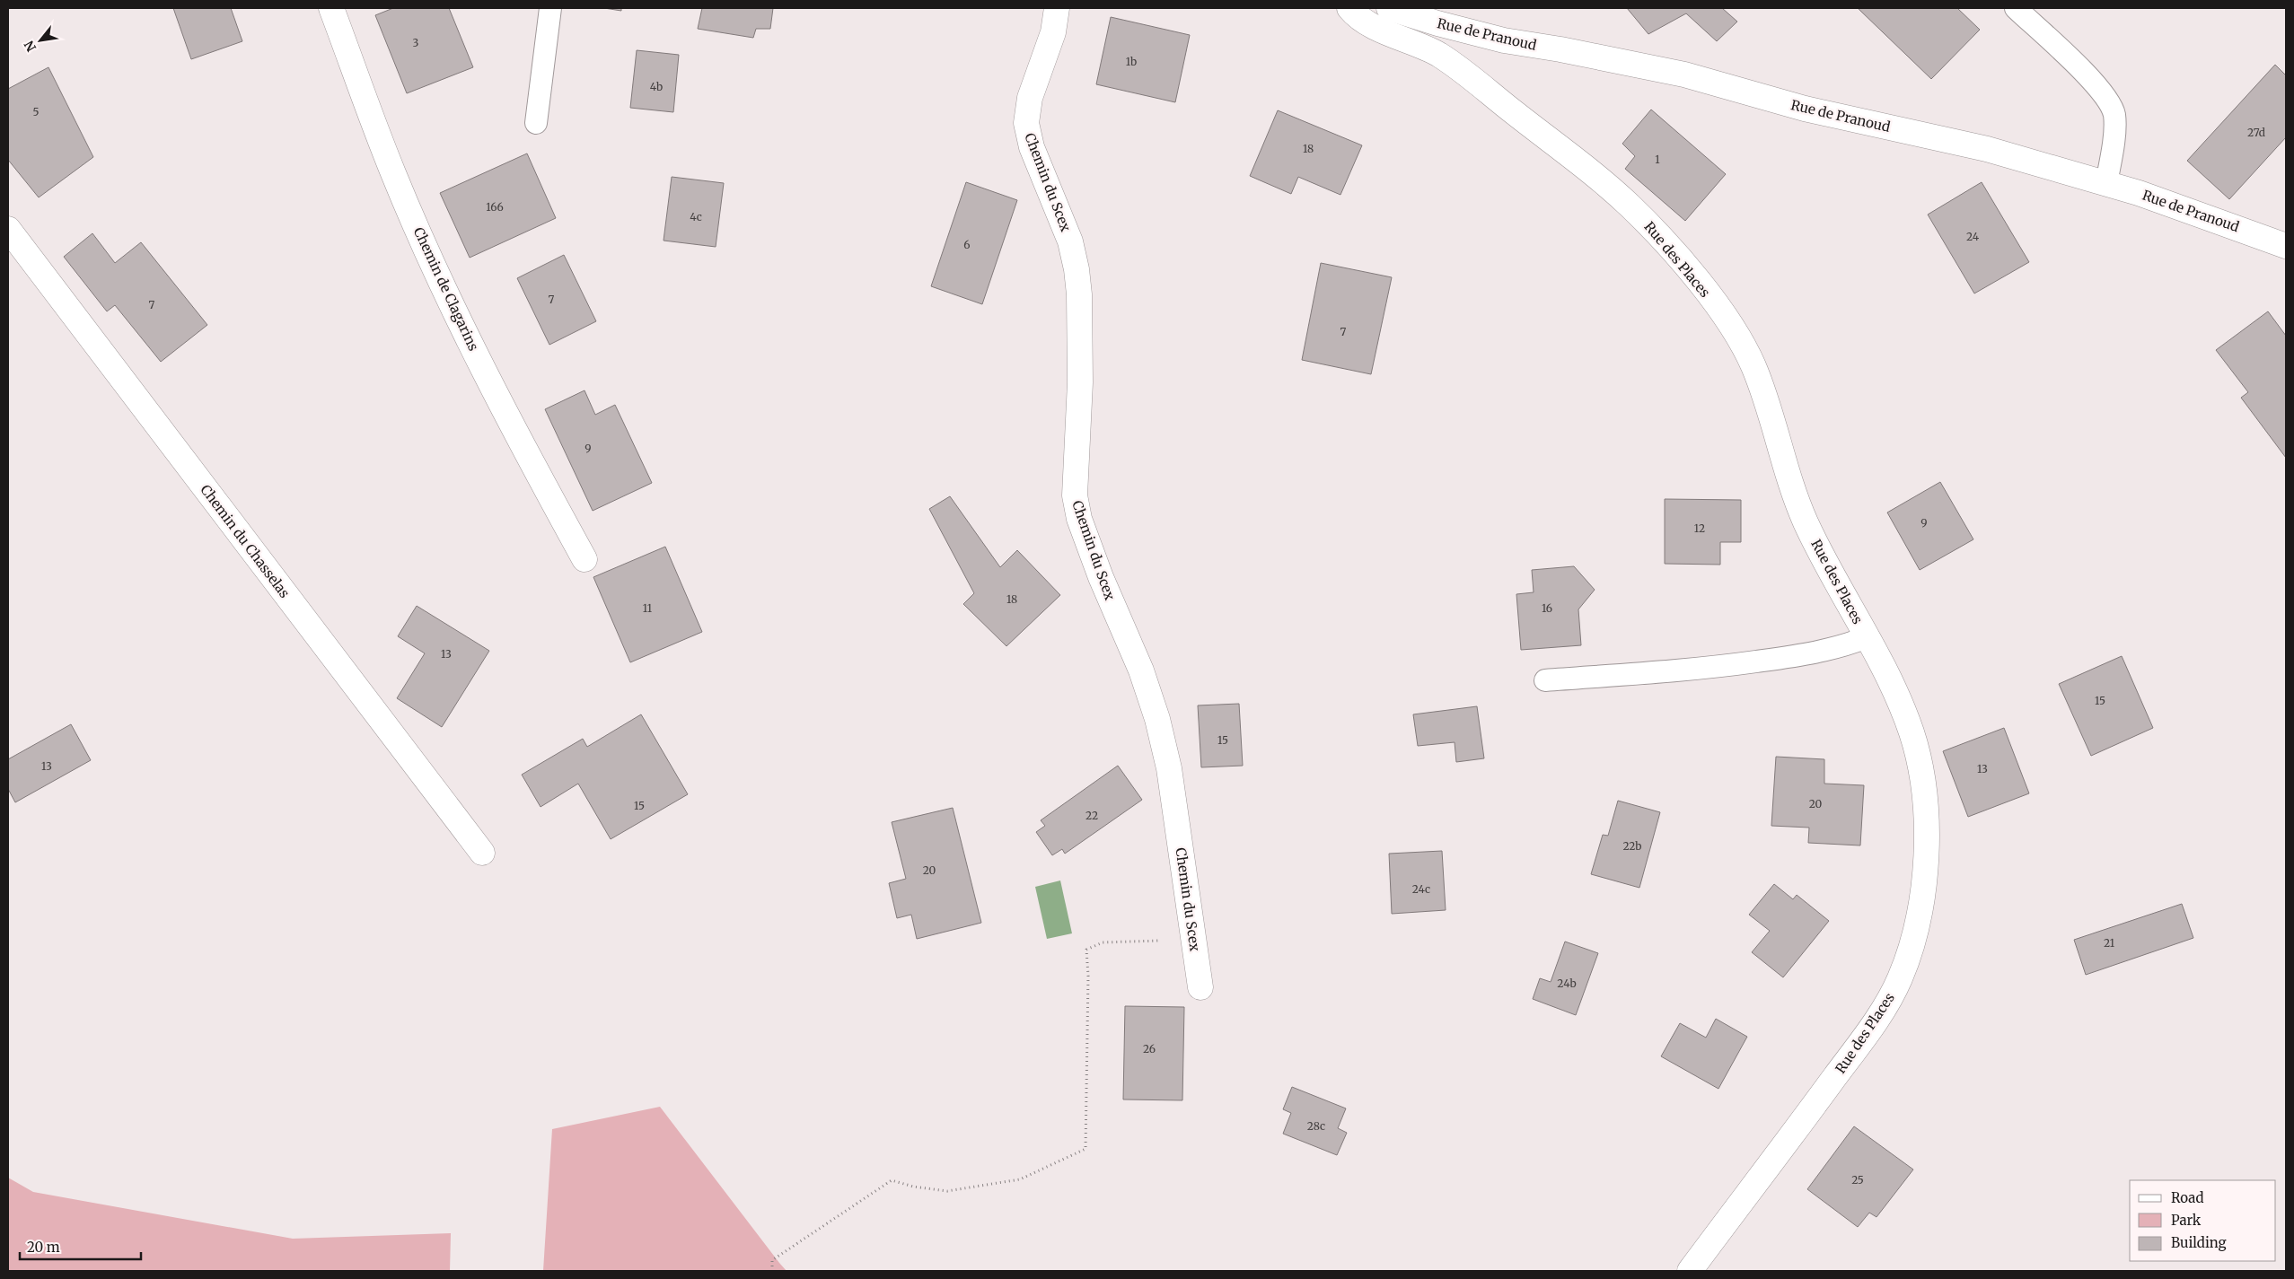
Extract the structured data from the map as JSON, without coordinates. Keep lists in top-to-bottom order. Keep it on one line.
{"streets":{"street":["Rue de Pranoud","Chemin du Scex","Rue des Places","Chemin de Clagarins","Chemin du Chasselas"]},"house_numbers":["3","1b","4b","5","27d","18","1","166","4c","24","6","7","7","7","9","9","12","18","11","16","13","15","15","13","13","20","15","22","22b","20","24c","21","24b","26","28c","25"],"legend":["Road","Park","Building"],"scale_bar":"20 m","north":"bottom left"}
